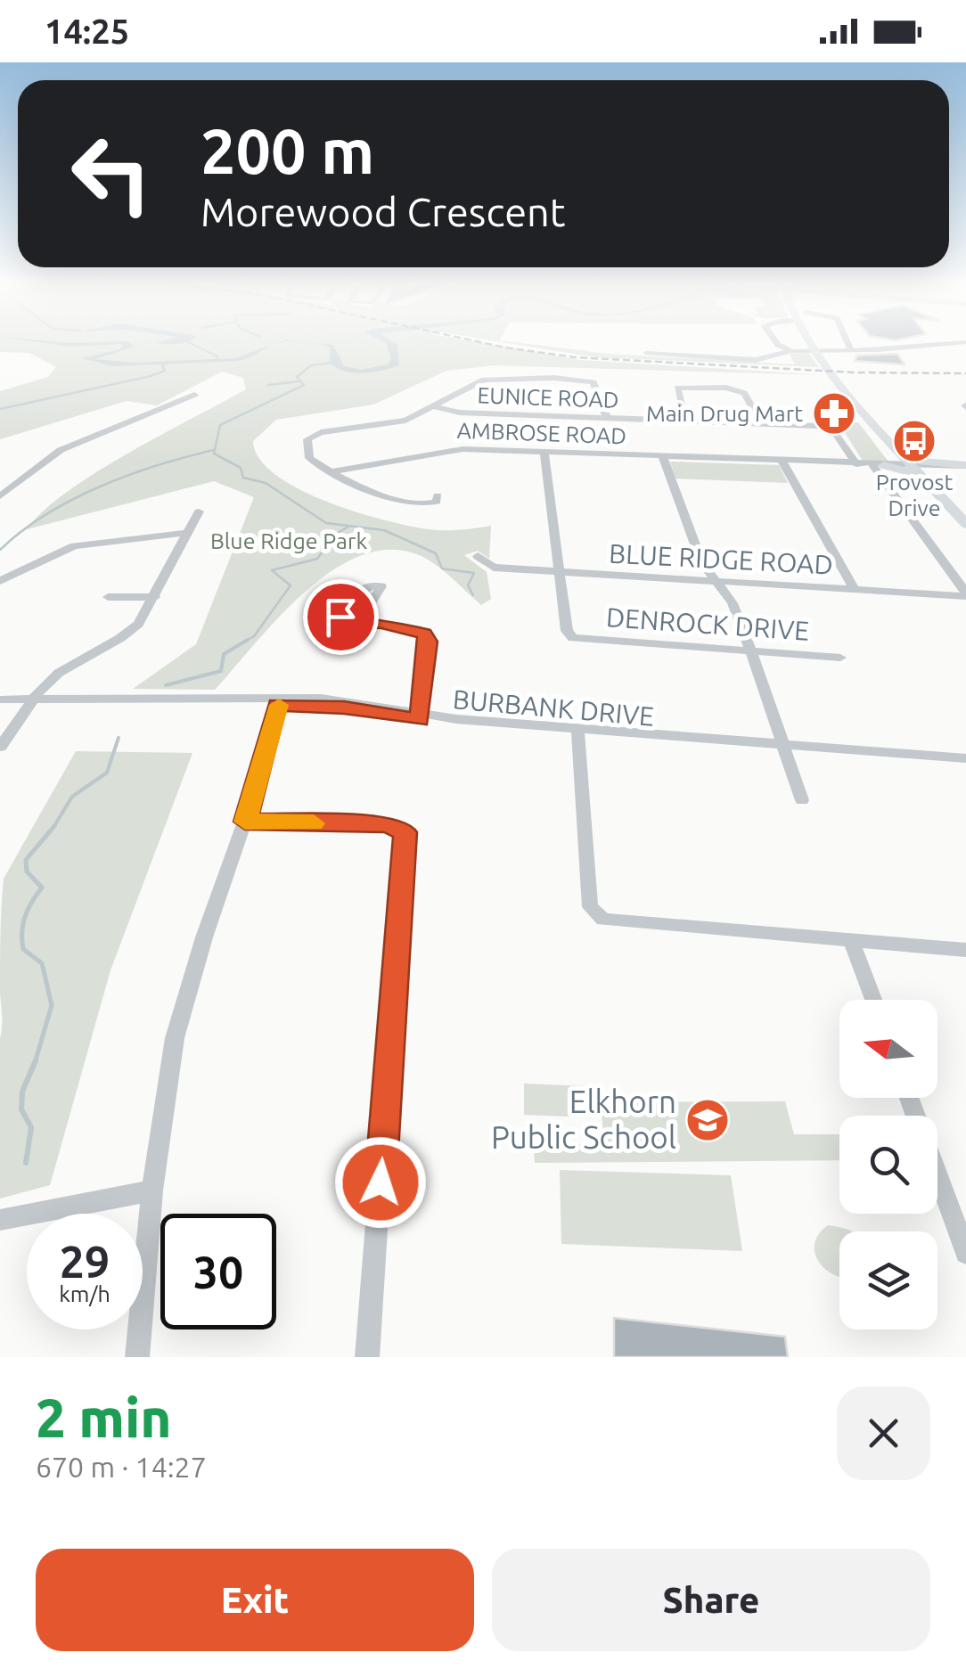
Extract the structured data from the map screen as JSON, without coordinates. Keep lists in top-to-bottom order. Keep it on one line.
{"streets":{"street":["EUNICE ROAD","AMBROSE ROAD","BLUE RIDGE ROAD","DENROCK DRIVE","BURBANK DRIVE"]},"crossings":[["EUNICE ROAD","AMBROSE ROAD"],["BLUE RIDGE ROAD","DENROCK DRIVE"]],"parks":["Blue Ridge Park"],"places":{"pharmacy":["Main Drug Mart"],"bus stop":["Provost Drive"],"school or university":["Elkhorn Public School"]},"north":"left","page":{"status":"14:25","turn":["200 m","Morewood Crescent"],"speed":"29 km/h","limit":"30","heading":["2 min","670 m · 14:27"],"buttons":["Exit","Share"]}}
